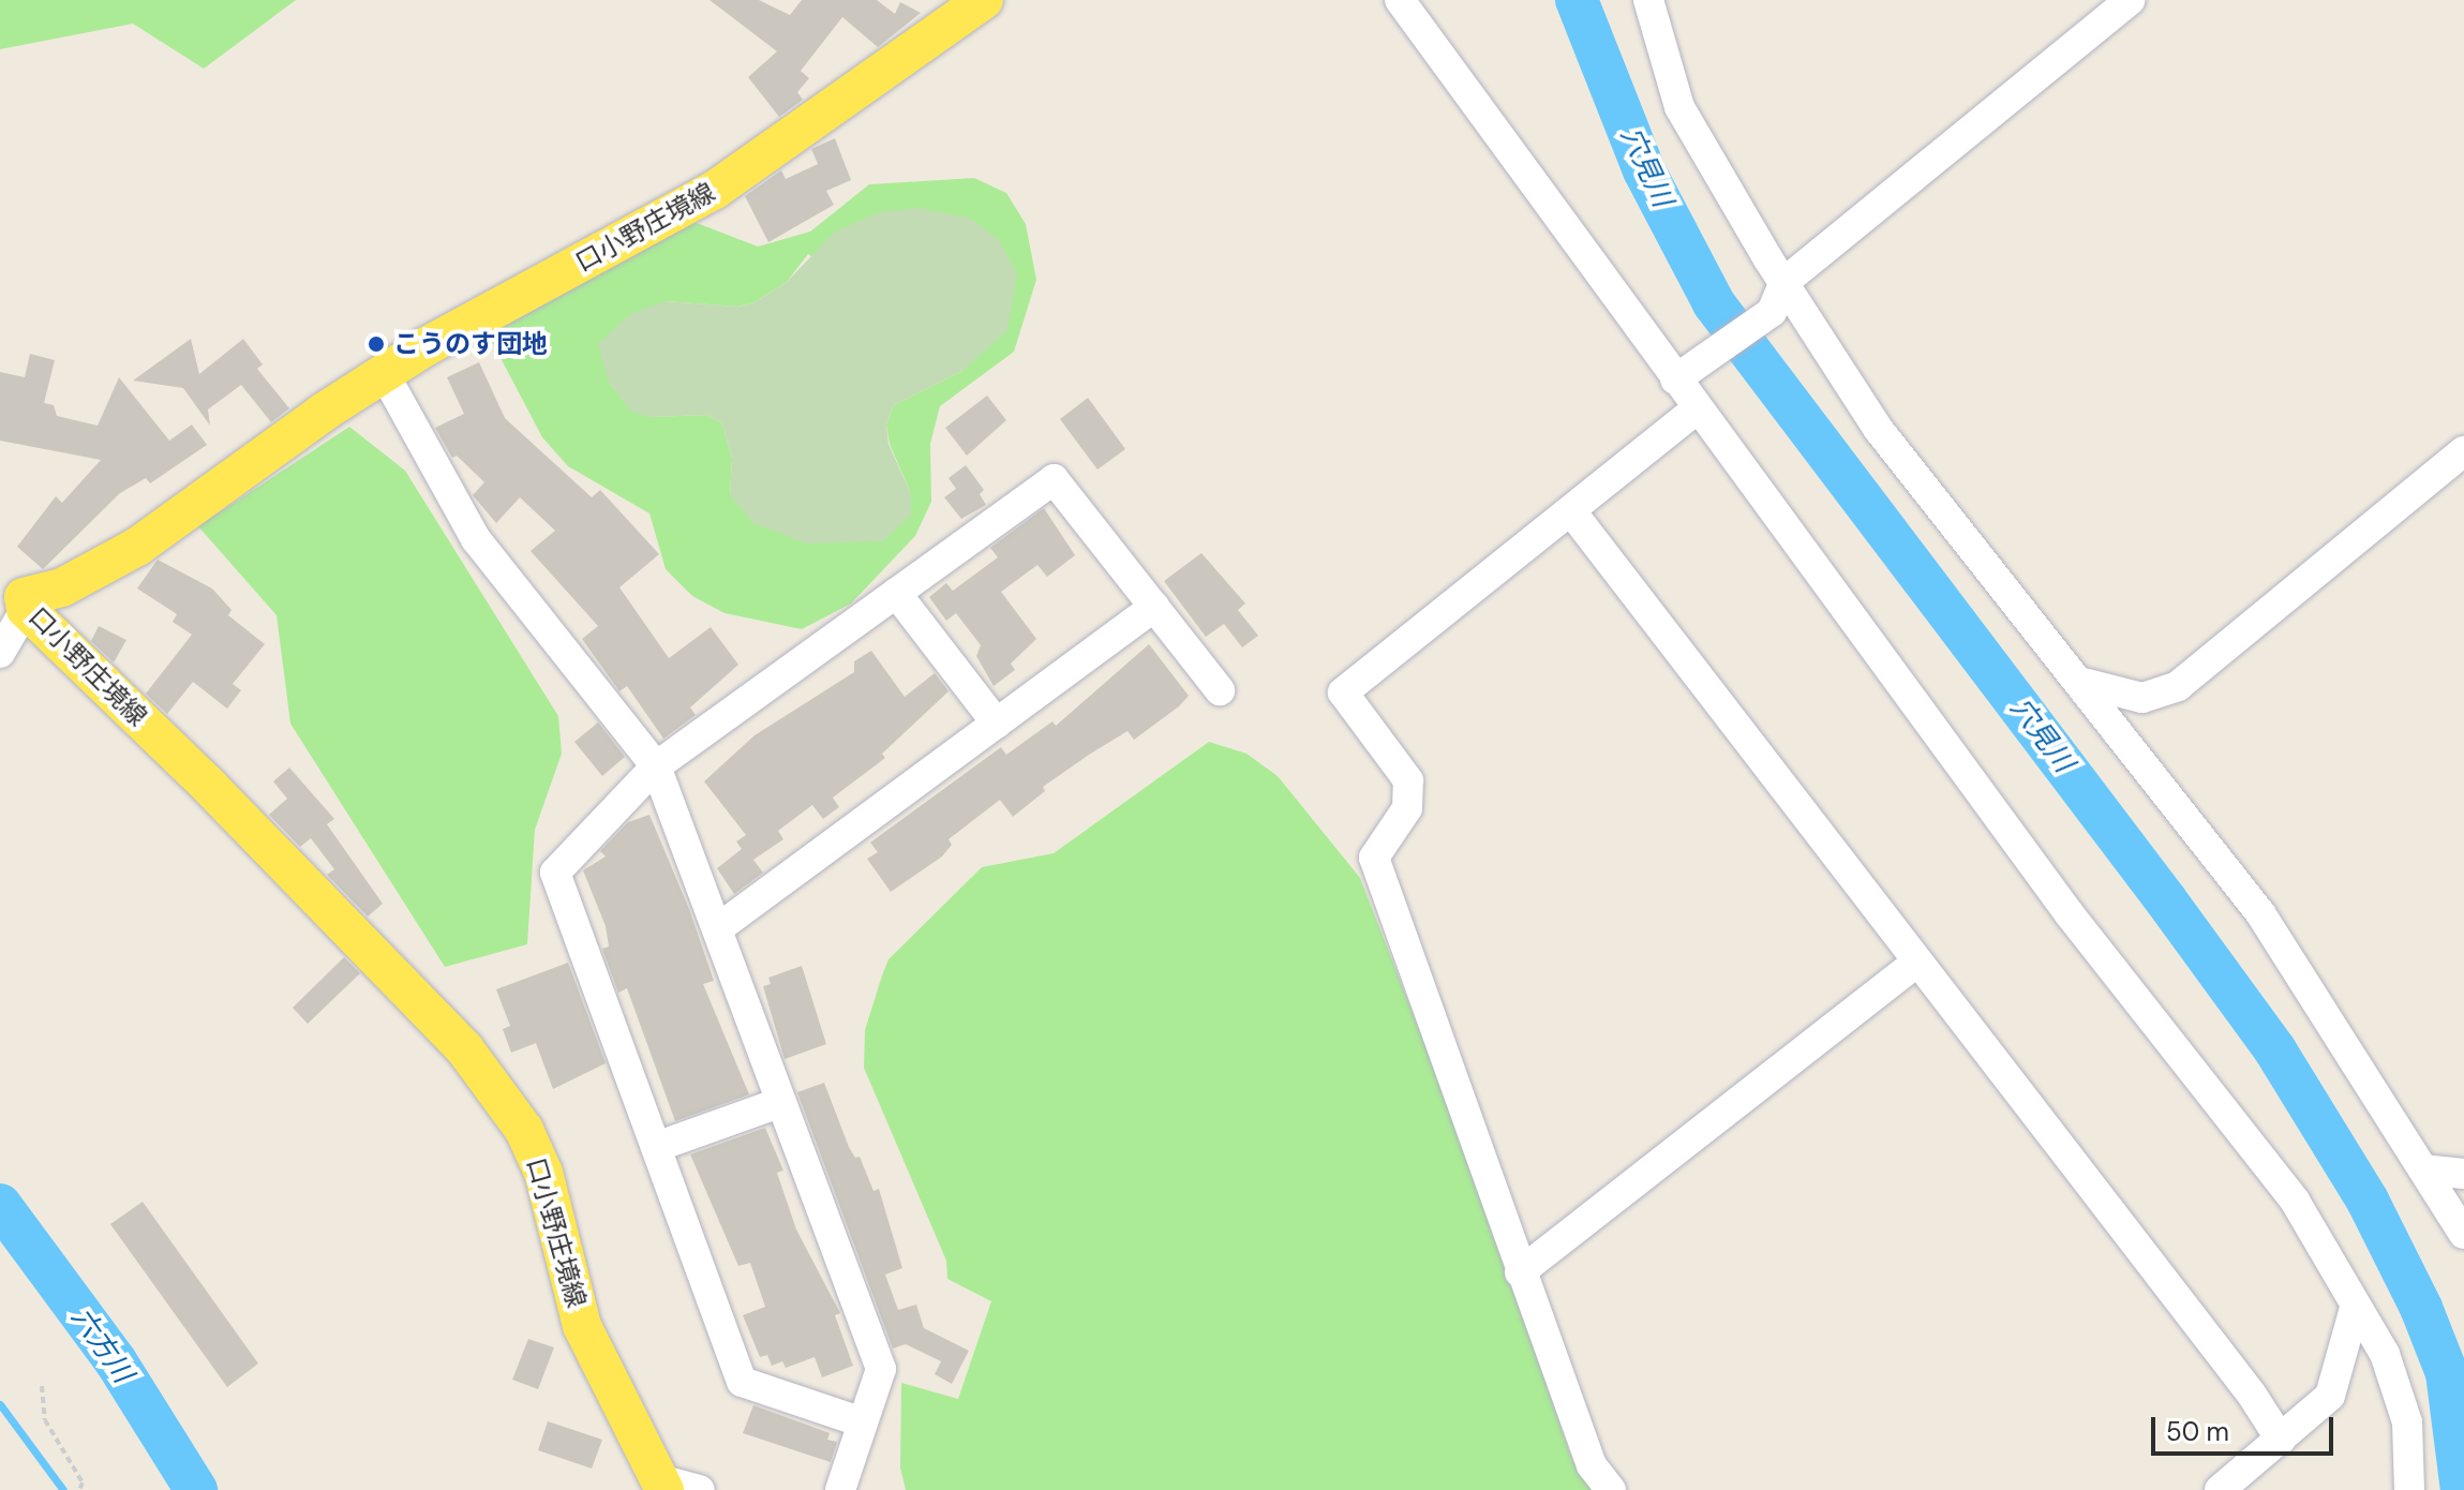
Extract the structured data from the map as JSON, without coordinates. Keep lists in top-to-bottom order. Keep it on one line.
{"streets":{"main road":["口小野庄境線"]},"water":["穴見川","六方川"],"places":["こうのす団地"],"scale_bar":"50 m"}
